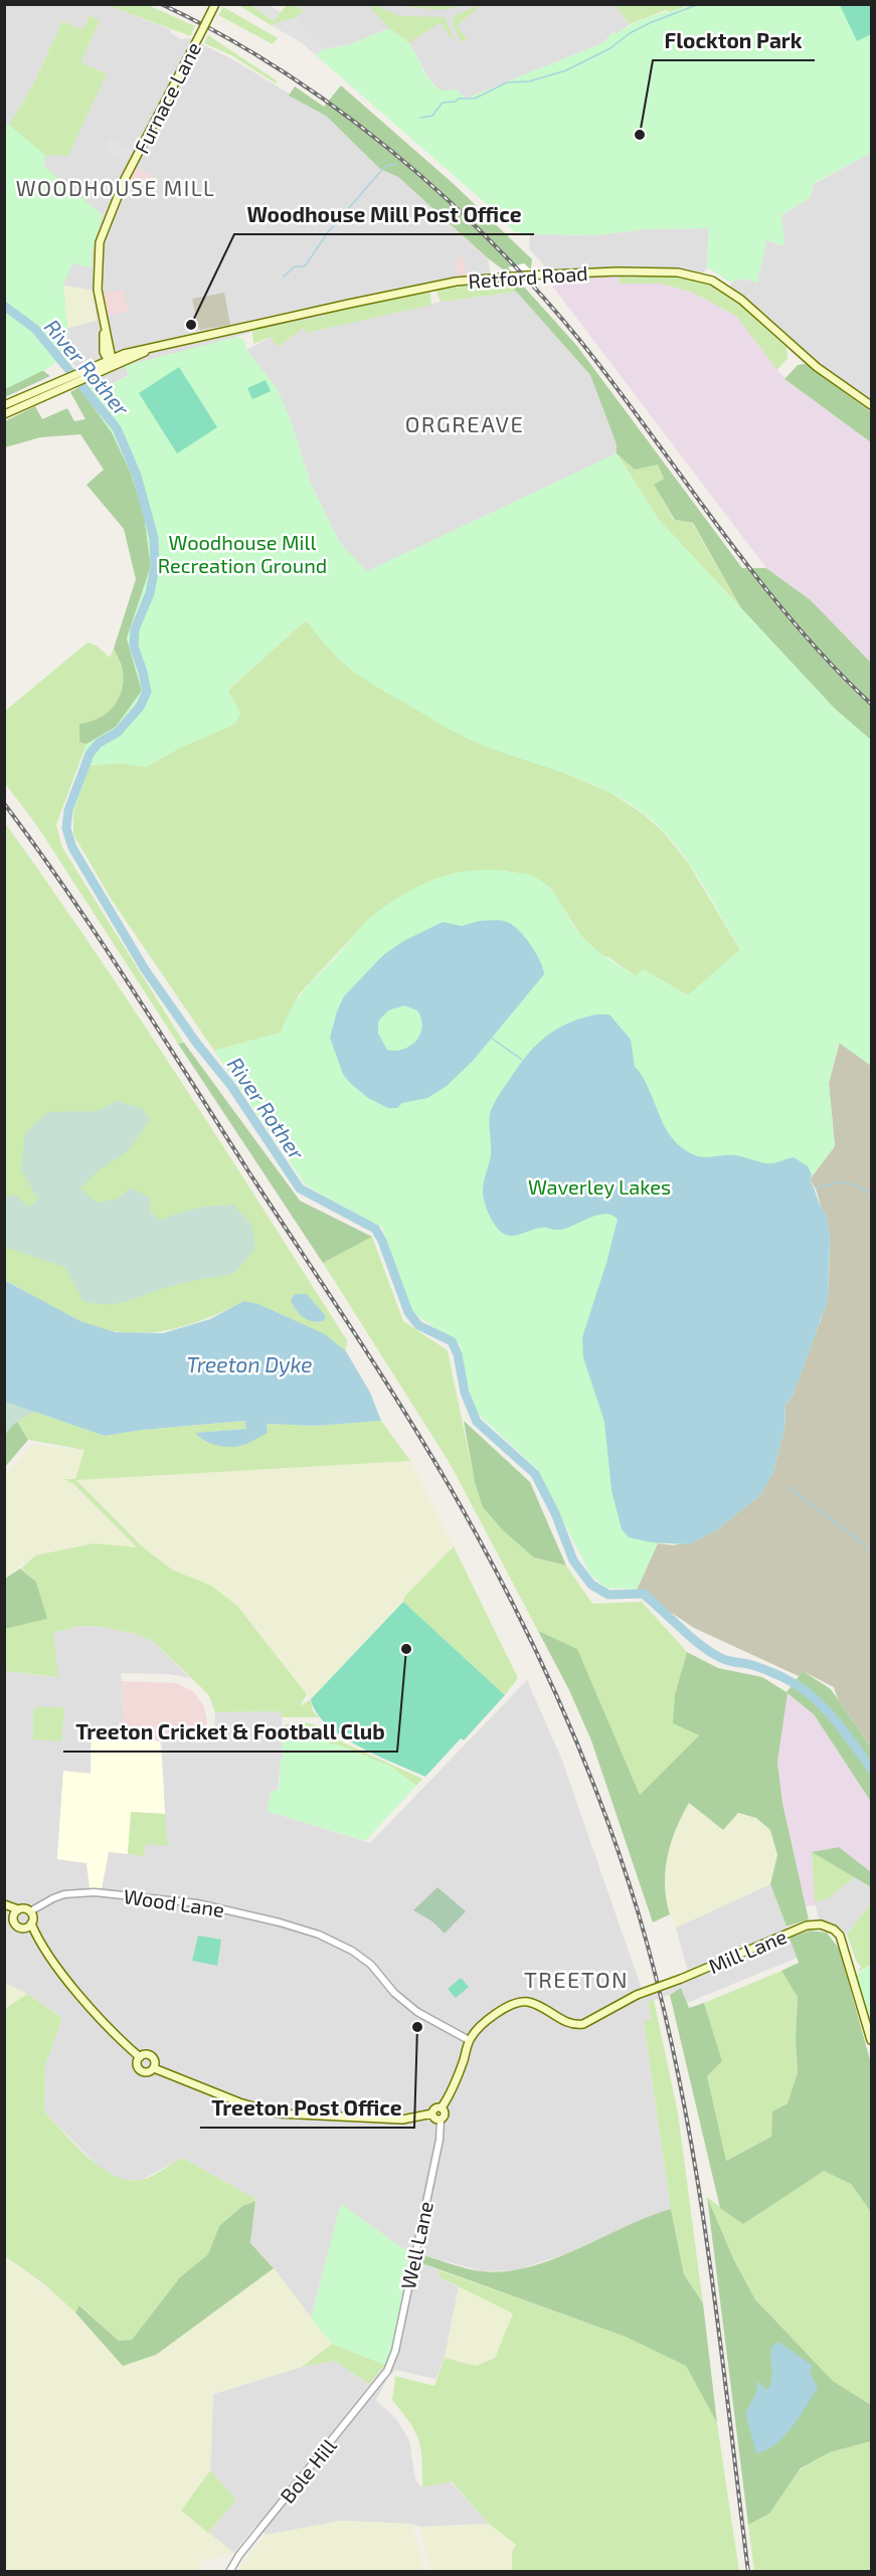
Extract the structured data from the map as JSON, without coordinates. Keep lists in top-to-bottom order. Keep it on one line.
{"streets":{"main road":["Furnace Lane","Retford Road","Mill Lane"],"street":["Wood Lane","Well Lane","Bole Hill"]},"crossings":[["Furnace Lane","Retford Road"],["Wood Lane","Mill Lane"],["Well Lane","Bole Hill"]],"districts":["WOODHOUSE MILL","ORGREAVE","TREETON"],"water":["River Rother","Treeton Dyke"],"parks":["Woodhouse Mill Recreation Ground","Waverley Lakes"],"places":["Flockton Park","Woodhouse Mill Post Office","Treeton Cricket & Football Club","Treeton Post Office"]}
